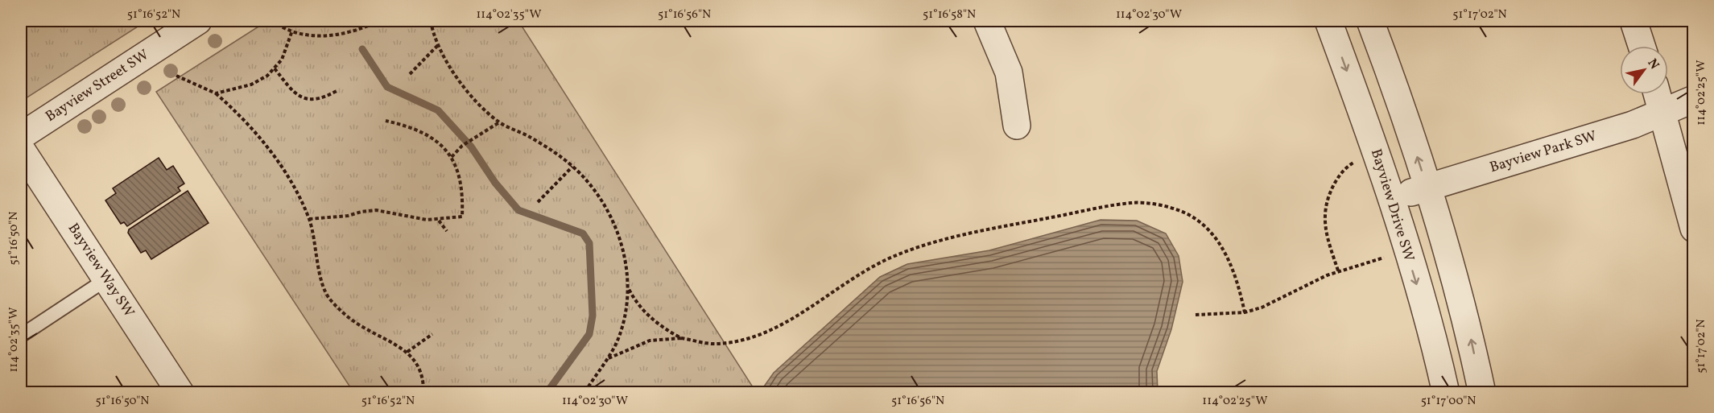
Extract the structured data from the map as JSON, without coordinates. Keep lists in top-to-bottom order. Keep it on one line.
{"streets":{"street":["Bayview Street SW","Bayview Park SW","Bayview Drive SW","Bayview Way SW"]},"crossings":[["Bayview Park SW","Bayview Drive SW"]],"north":"top right","coordinates":["51°16'52\"N","114°02'35\"W","51°16'56\"N","51°16'58\"N","114°02'30\"W","51°17'02\"N","114°02'25\"W","51°16'50\"N","51°17'00\"N"]}
